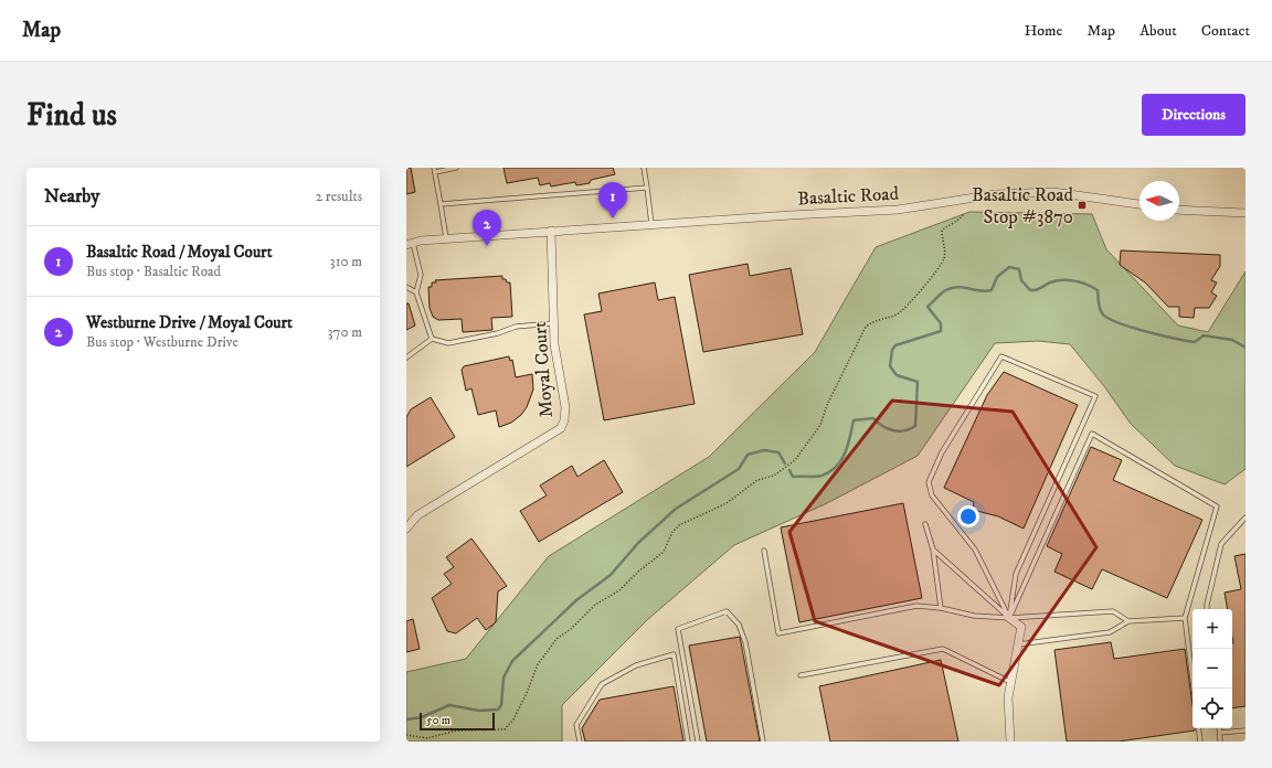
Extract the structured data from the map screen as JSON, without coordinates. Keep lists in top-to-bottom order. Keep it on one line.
{"streets":{"street":["Basaltic Road","Moyal Court"]},"crossings":[["Basaltic Road","Moyal Court"]],"places":{"transit":["Basaltic Road Stop #3870"]},"scale_bar":"50 m","north":"left","page":{"header":"Map","nav":["Home","Map","About","Contact"],"buttons":"Directions","title":"Find us","heading":["Nearby","2 results"],"pins":["1","2"],"list":[{"mark":"1","name":"Basaltic Road / Moyal Court","note":"Bus stop · Basaltic Road","value":"310 m"},{"mark":"2","name":"Westburne Drive / Moyal Court","note":"Bus stop · Westburne Drive","value":"370 m"}],"map_buttons":["+","−"],"scale":"50 m"}}
